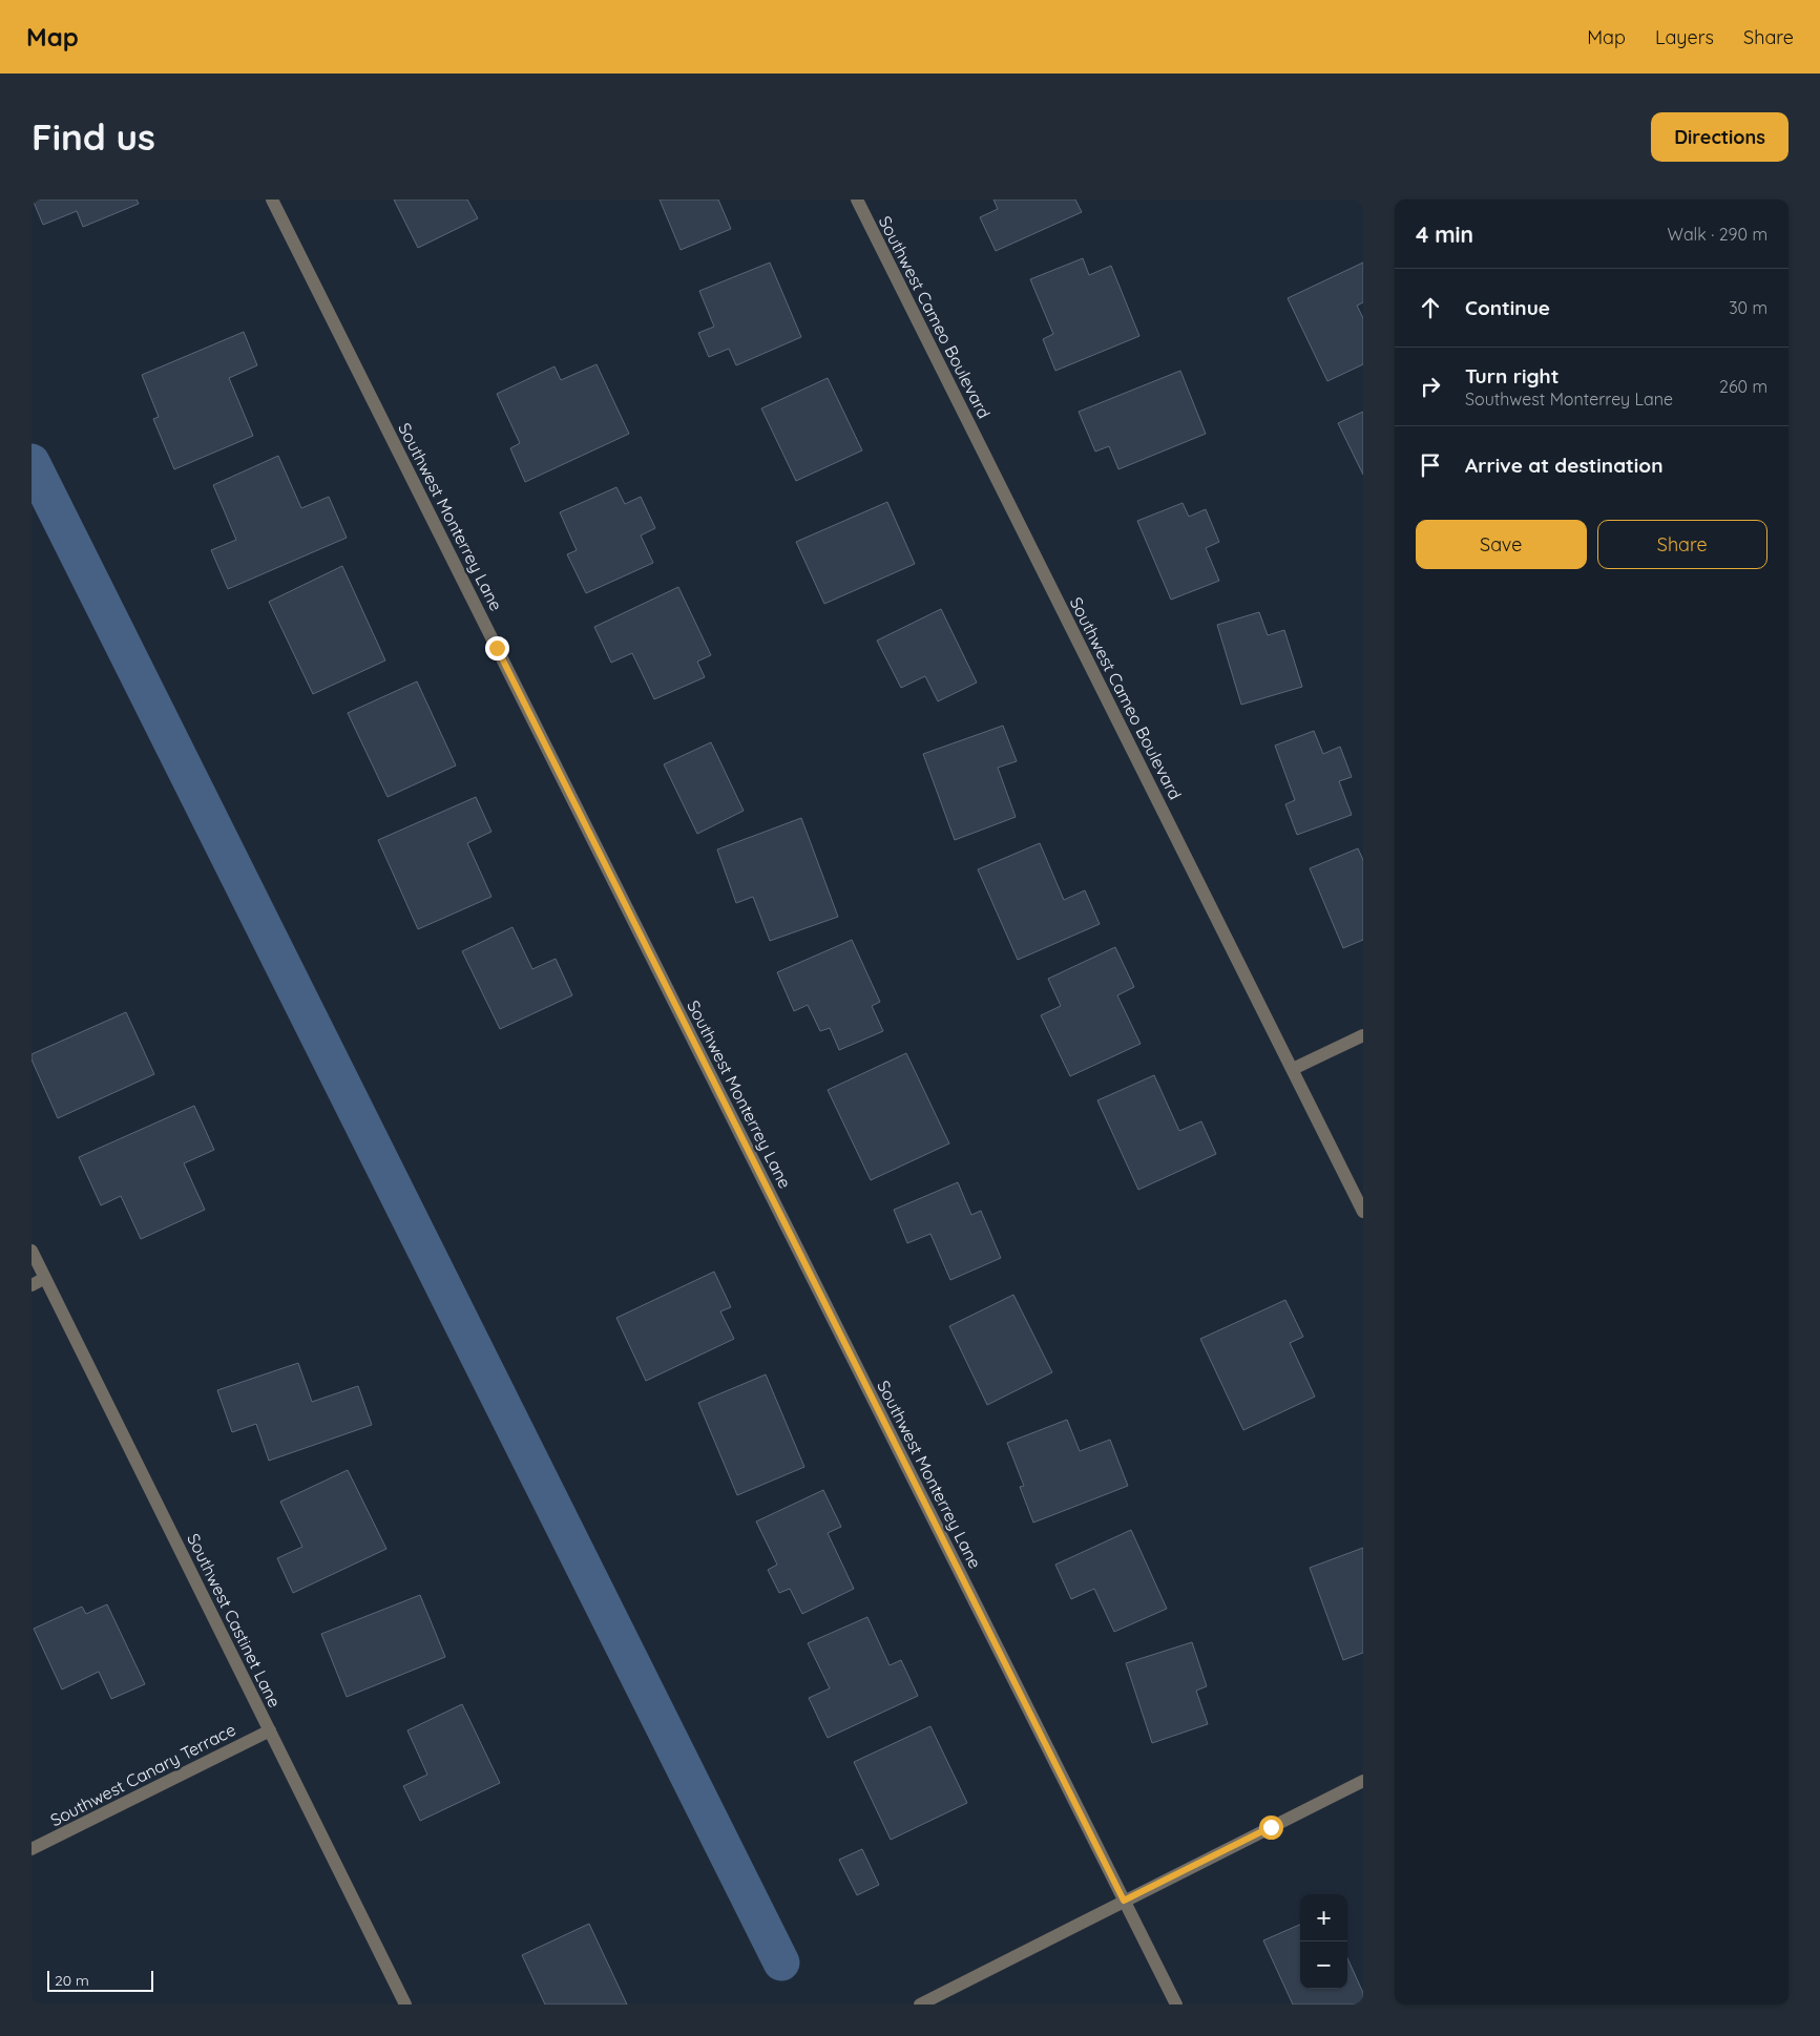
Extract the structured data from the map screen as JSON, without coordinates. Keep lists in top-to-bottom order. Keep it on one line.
{"streets":{"street":["Southwest Cameo Boulevard","Southwest Monterrey Lane","Southwest Castinet Lane","Southwest Canary Terrace"]},"crossings":[["Southwest Castinet Lane","Southwest Canary Terrace"]],"scale_bar":"20 m","page":{"header":"Map","nav":["Map","Layers","Share"],"buttons":["Directions",["Save","Share"]],"title":"Find us","heading":["4 min","Walk · 290 m"],"list":[["Continue","30 m"],["Turn right","Southwest Monterrey Lane","260 m"],"Arrive at destination"],"map_buttons":["+","−"],"scale":"20 m"}}
